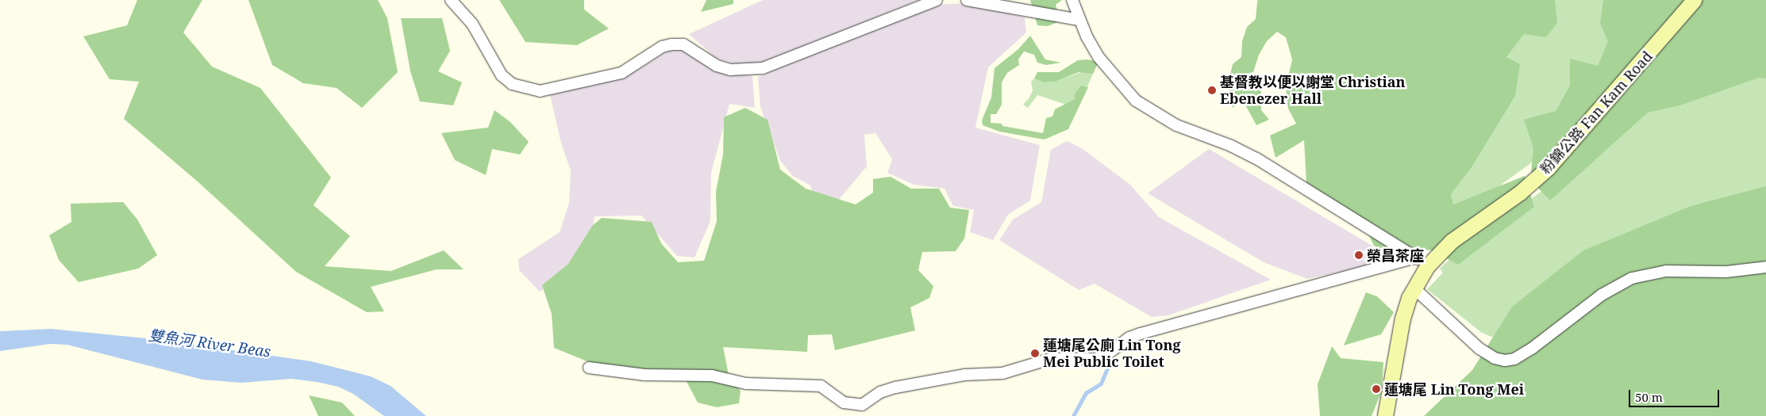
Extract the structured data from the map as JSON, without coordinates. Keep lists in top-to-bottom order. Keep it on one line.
{"streets":{"main road":["粉錦公路 Fan Kam Road"]},"water":["雙魚河 River Beas"],"places":["基督教以便以謝堂 Christian Ebenezer Hall","榮昌茶座","蓮塘尾公廁 Lin Tong Mei Public Toilet","蓮塘尾 Lin Tong Mei"],"scale_bar":"50 m"}
